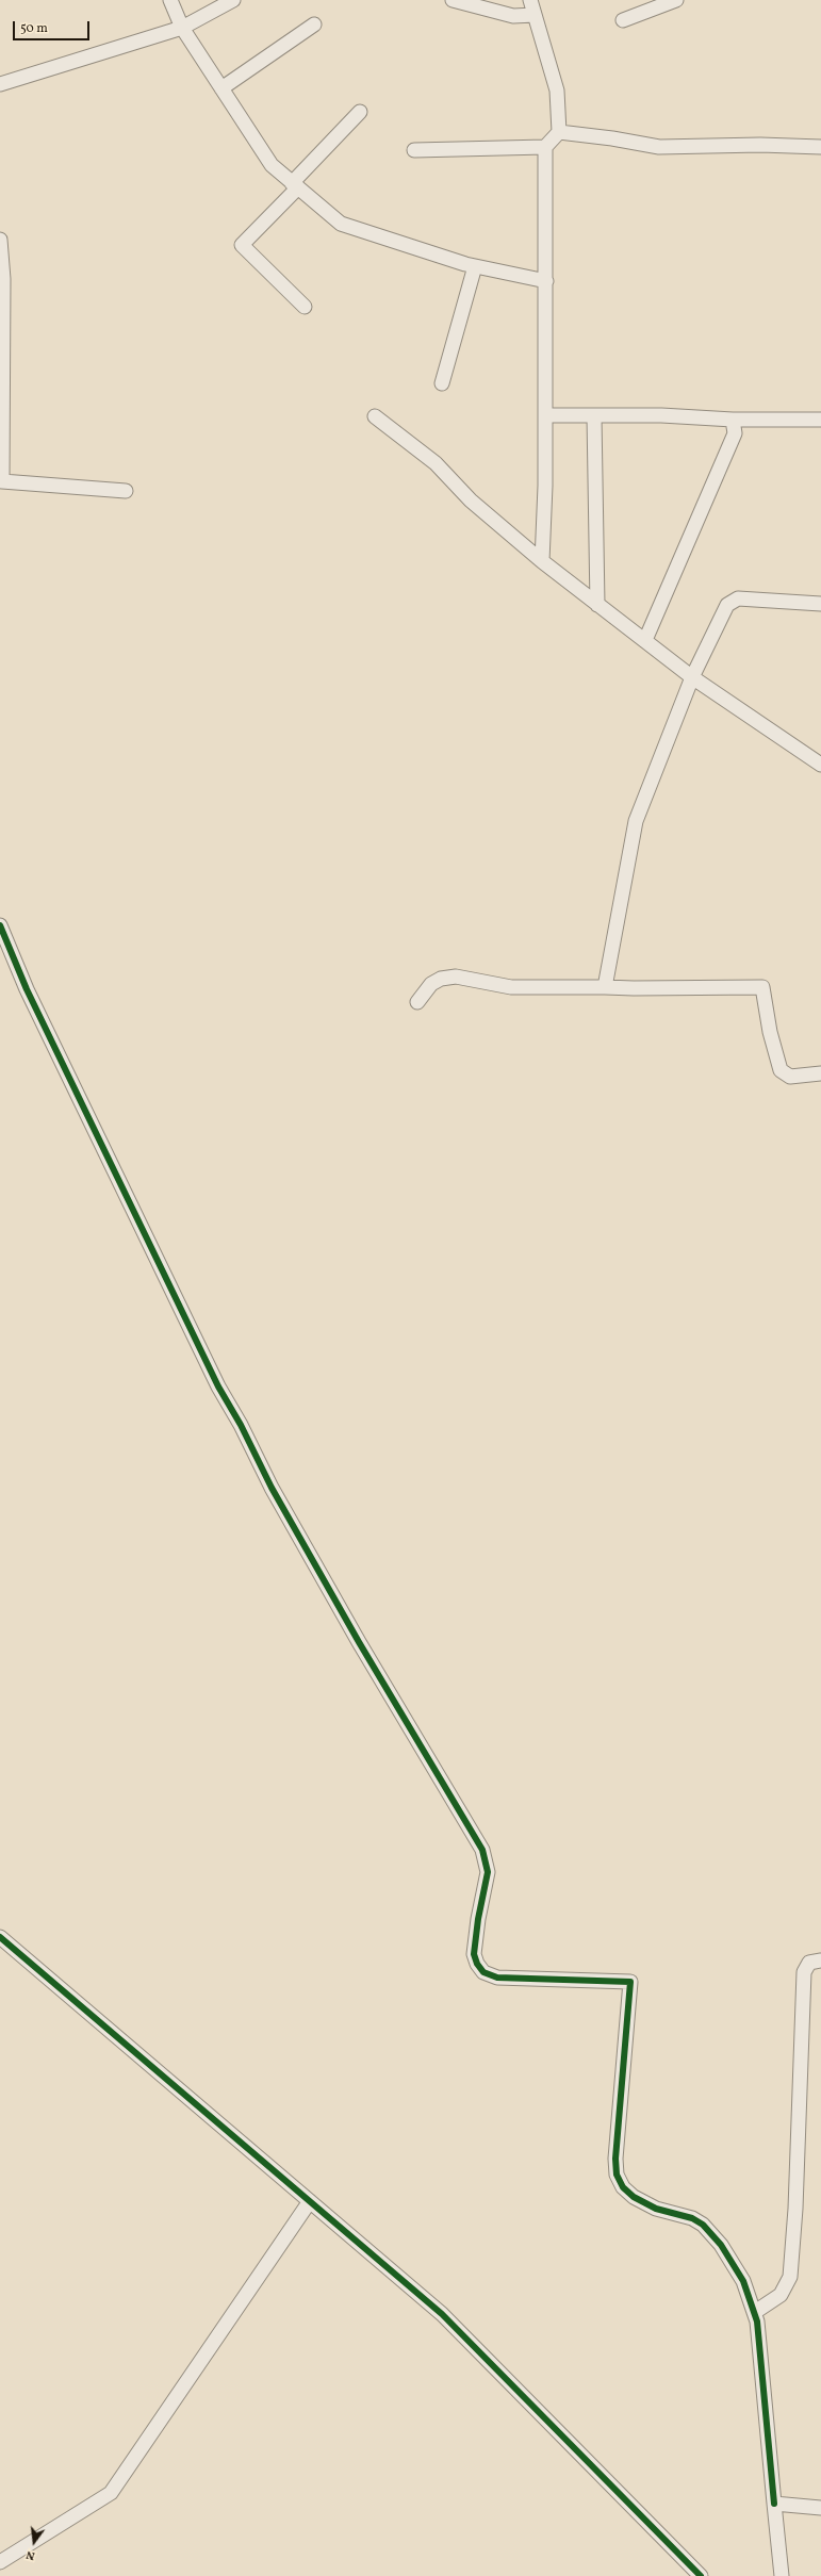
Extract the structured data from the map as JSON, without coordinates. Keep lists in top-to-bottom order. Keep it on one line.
{"scale_bar":"50 m","north":"bottom"}
